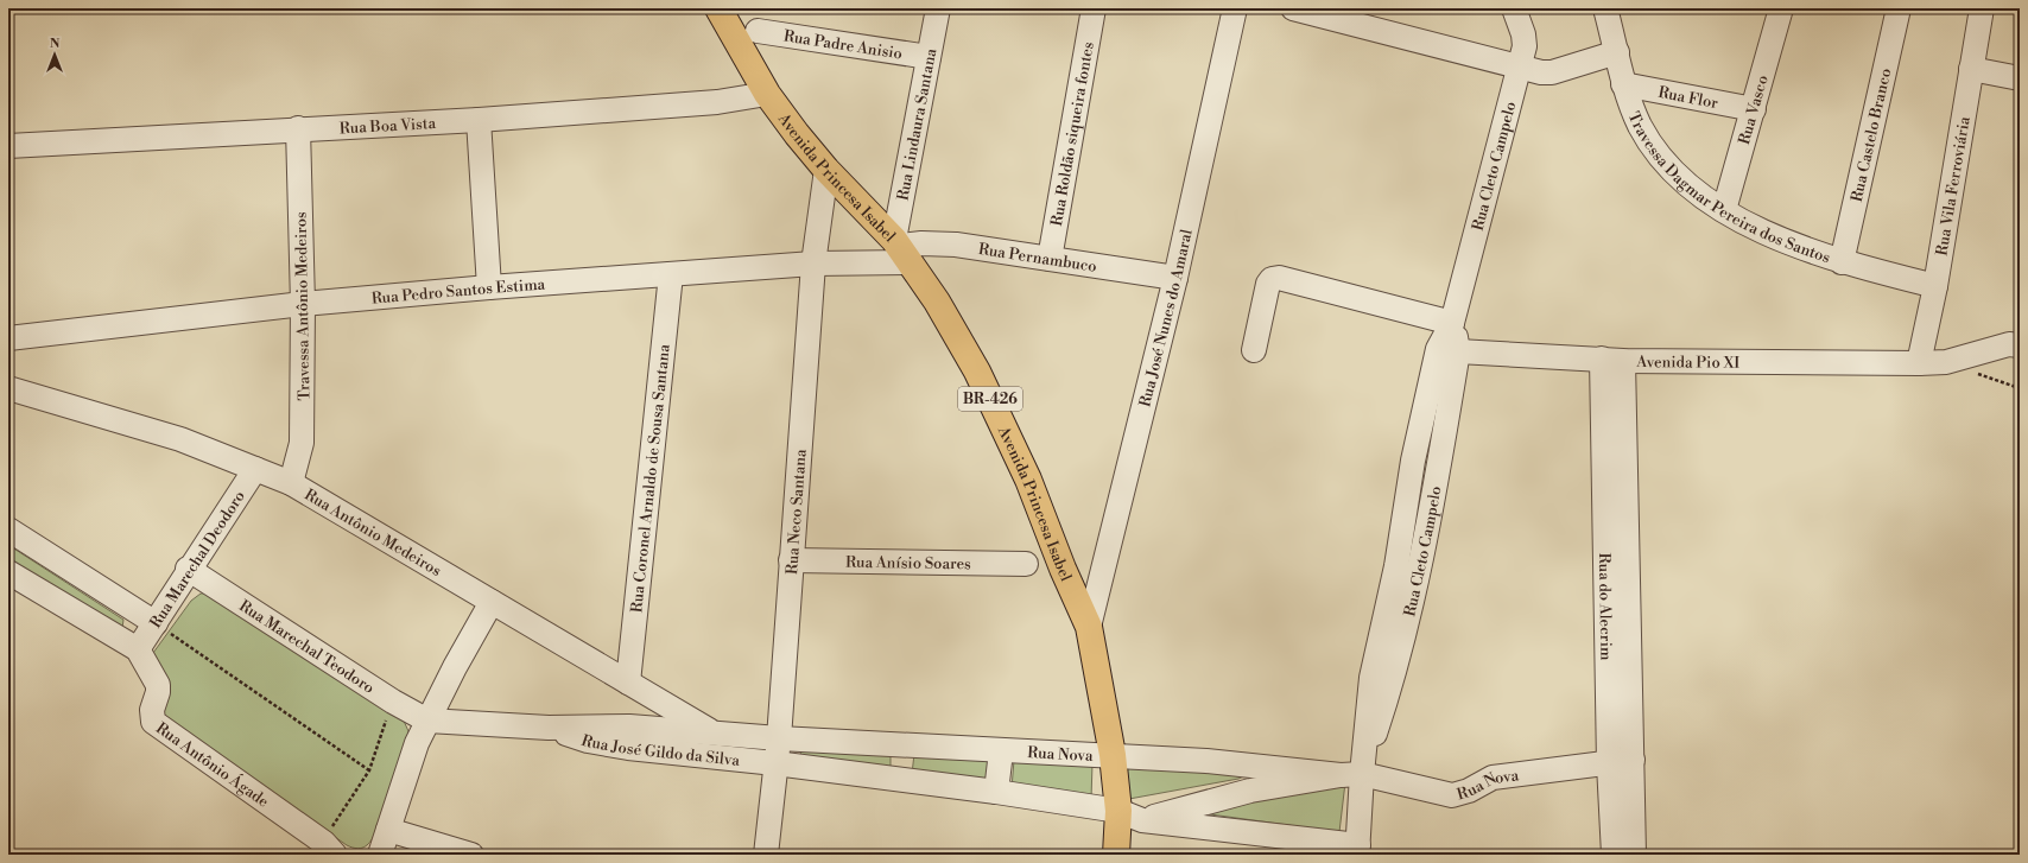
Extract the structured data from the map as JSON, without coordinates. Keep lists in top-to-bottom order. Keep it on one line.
{"streets":{"main road":["Avenida Princesa Isabel","BR-426"],"street":["Rua Padre Anisio","Rua Flor","Rua Vasco","Rua Lindaura Santana","Rua Boa Vista","Rua Roldão siqueira fontes","Rua Castelo Branco","Rua Cleto Campelo","Travessa Dagmar Pereira dos Santos","Rua Vila Ferroviária","Rua Pernambuco","Rua Pedro Santos Estima","Travessa Antônio Medeiros","Rua José Nunes do Amaral","Avenida Pio XI","Rua Coronel Arnaldo de Sousa Santana","Rua Neco Santana","Rua Antônio Medeiros","Rua Marechal Deodoro","Rua Anísio Soares","Rua do Alecrim","Rua Marechal Teodoro","Rua José Gildo da Silva","Rua Nova","Rua Antônio Ágade"]},"crossings":[["Rua Padre Anisio","Rua Lindaura Santana"],["Rua Flor","Rua Vasco"],["Rua Flor","Travessa Dagmar Pereira dos Santos"],["Rua Vasco","Travessa Dagmar Pereira dos Santos"],["Rua Lindaura Santana","Avenida Princesa Isabel"],["Rua Lindaura Santana","Rua Pernambuco"],["Rua Lindaura Santana","Rua Pedro Santos Estima"],["Rua Boa Vista","Avenida Princesa Isabel"],["Rua Boa Vista","Travessa Antônio Medeiros"],["Rua Roldão siqueira fontes","Rua Pernambuco"],["Rua Castelo Branco","Travessa Dagmar Pereira dos Santos"],["Rua Cleto Campelo","Avenida Pio XI"],["Rua Cleto Campelo","Rua Nova"],["Avenida Princesa Isabel","Rua Pernambuco"],["Avenida Princesa Isabel","Rua Pedro Santos Estima"],["Avenida Princesa Isabel","Rua José Nunes do Amaral"],["Avenida Princesa Isabel","Rua Neco Santana"],["Avenida Princesa Isabel","Rua Nova"],["Travessa Dagmar Pereira dos Santos","Rua Vila Ferroviária"],["Rua Vila Ferroviária","Avenida Pio XI"],["Rua Pernambuco","Rua Pedro Santos Estima"],["Rua Pernambuco","Rua José Nunes do Amaral"],["Rua Pedro Santos Estima","Travessa Antônio Medeiros"],["Rua Pedro Santos Estima","Rua Coronel Arnaldo de Sousa Santana"],["Rua Pedro Santos Estima","Rua Neco Santana"],["Travessa Antônio Medeiros","Rua Antônio Medeiros"],["Avenida Pio XI","Rua do Alecrim"],["Rua Coronel Arnaldo de Sousa Santana","Rua Antônio Medeiros"],["Rua Neco Santana","Rua Anísio Soares"],["Rua Neco Santana","Rua José Gildo da Silva"],["Rua Neco Santana","Rua Nova"],["Rua Antônio Medeiros","Rua Marechal Deodoro"],["Rua Antônio Medeiros","Rua José Gildo da Silva"],["Rua Marechal Deodoro","Rua Marechal Teodoro"],["Rua Marechal Deodoro","Rua Antônio Ágade"],["Rua do Alecrim","Rua Nova"],["Rua Marechal Teodoro","Rua José Gildo da Silva"],["Rua José Gildo da Silva","Rua Nova"]],"north":"top"}
